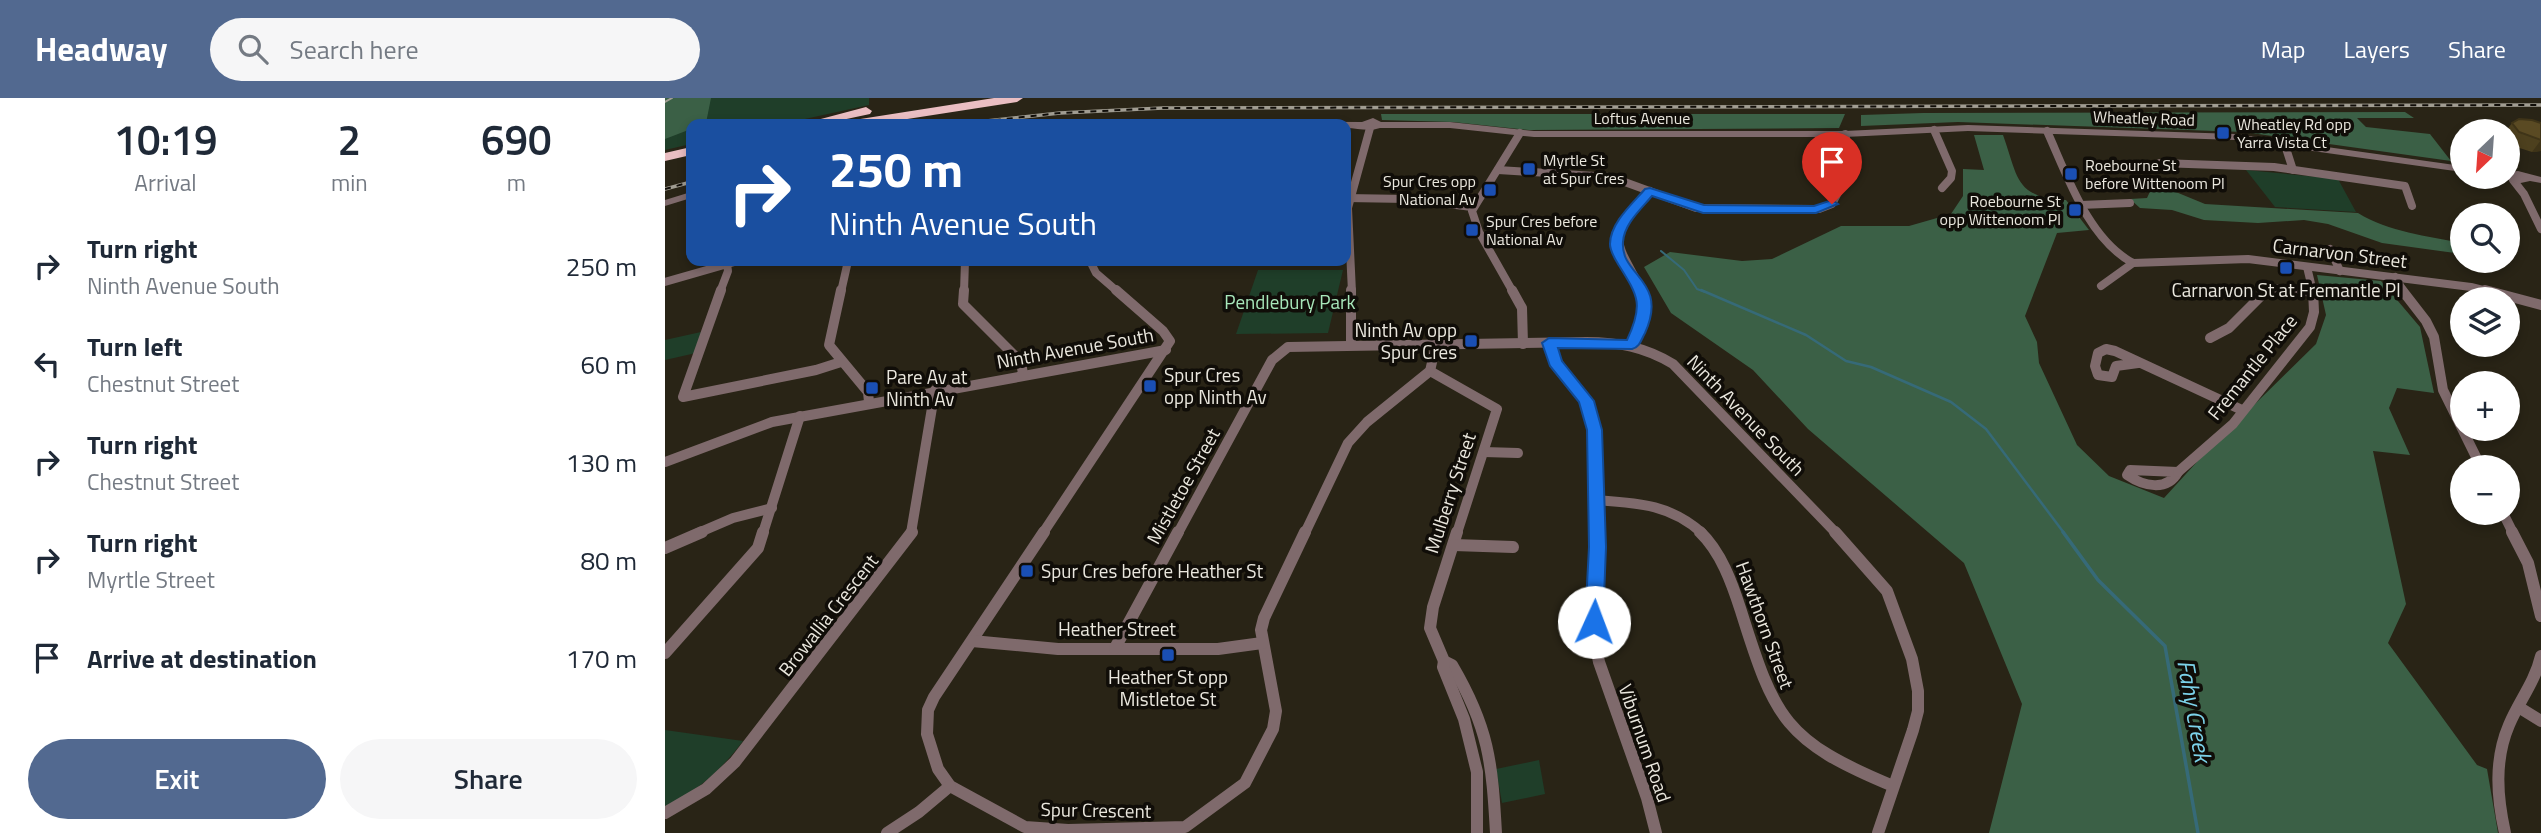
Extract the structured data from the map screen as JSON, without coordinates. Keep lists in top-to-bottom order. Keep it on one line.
{"streets":{"street":["Loftus Avenue","Wheatley Road","Carnarvon Street","Ninth Avenue South","Fremantle Place","Mistletoe Street","Mulberry Street","Browallia Crescent","Hawthorn Street","Heather Street","Viburnum Road","Spur Crescent"]},"crossings":[["Loftus Avenue","Wheatley Road"],["Carnarvon Street","Fremantle Place"],["Ninth Avenue South","Mistletoe Street"],["Ninth Avenue South","Browallia Crescent"],["Ninth Avenue South","Hawthorn Street"],["Ninth Avenue South","Viburnum Road"],["Mistletoe Street","Heather Street"],["Mulberry Street","Spur Crescent"],["Hawthorn Street","Viburnum Road"],["Heather Street","Spur Crescent"]],"water":["Fahy Creek"],"parks":["Pendlebury Park"],"places":{"transit":["Wheatley Rd opp Yarra Vista Ct","Myrtle St at Spur Cres","Roebourne St before Wittenoom Pl","Spur Cres opp National Av","Roebourne St opp Wittenoom Pl","Spur Cres before National Av","Carnarvon St at Fremantle Pl","Ninth Av opp Spur Cres","Spur Cres opp Ninth Av","Pare Av at Ninth Av","Spur Cres before Heather St","Heather St opp Mistletoe St"]},"north":"bottom left","page":{"header":"Headway","search":"Search here","nav":["Map","Layers","Share"],"eta":["10:19","Arrival","2","min","690","m"],"map_buttons":["+","−"],"turn":["250 m","Ninth Avenue South"],"list":[{"name":"Turn right","note":"Ninth Avenue South","value":"250 m"},{"name":"Turn left","note":"Chestnut Street","value":"60 m"},{"name":"Turn right","note":"Chestnut Street","value":"130 m"},{"name":"Turn right","note":"Myrtle Street","value":"80 m"},{"name":"Arrive at destination","value":"170 m"}],"buttons":["Exit","Share"]}}
